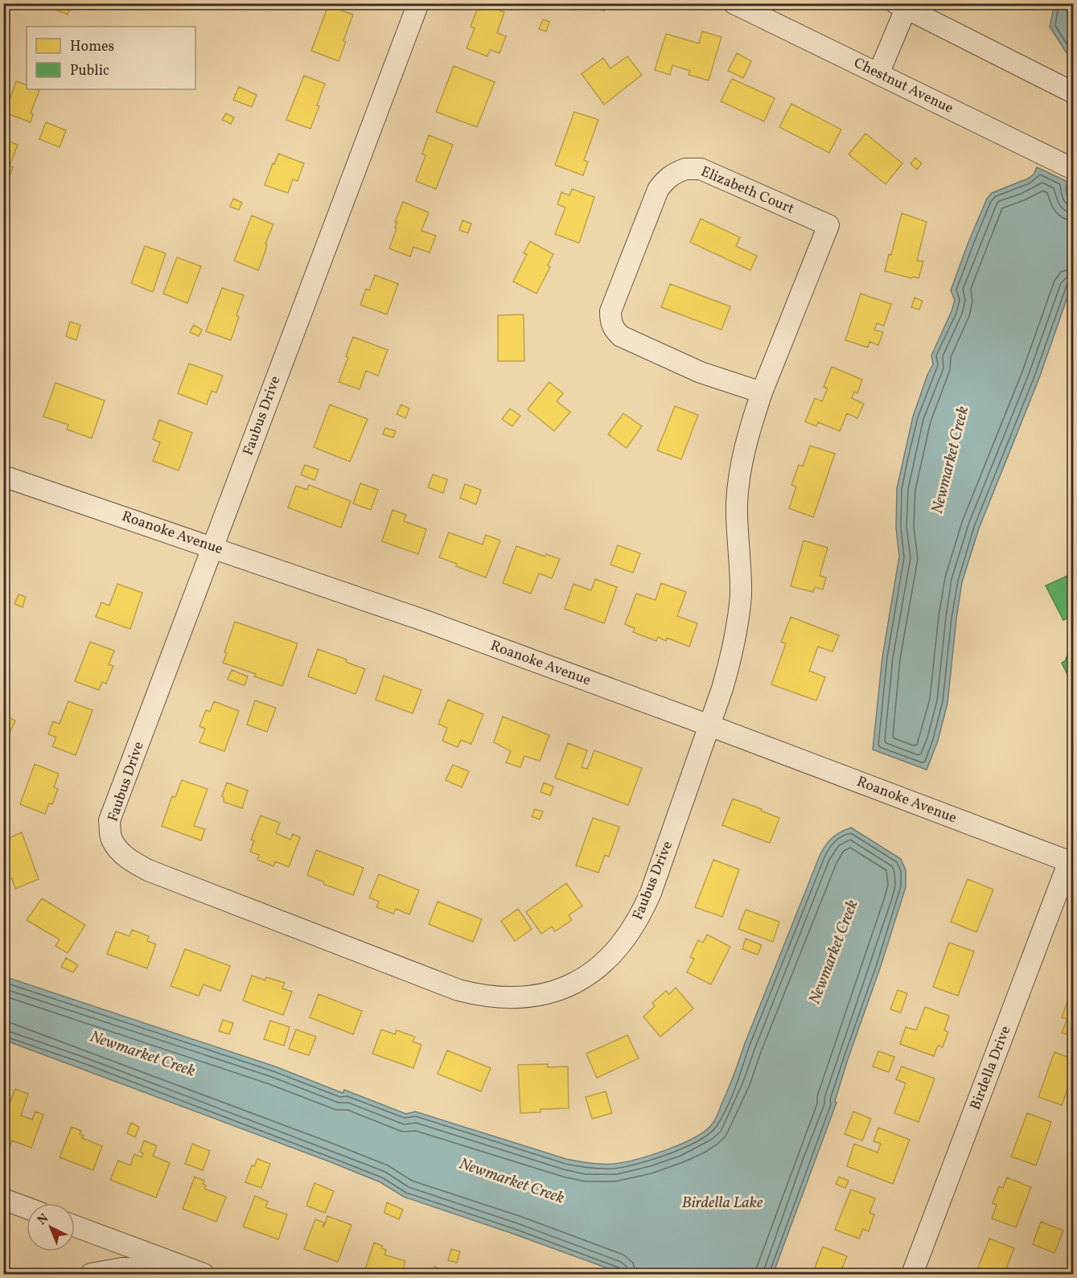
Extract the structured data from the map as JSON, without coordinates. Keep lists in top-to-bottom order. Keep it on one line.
{"streets":{"street":["Chestnut Avenue","Elizabeth Court","Faubus Drive","Roanoke Avenue","Birdella Drive"]},"crossings":[["Elizabeth Court","Faubus Drive"],["Elizabeth Court","Roanoke Avenue"],["Faubus Drive","Roanoke Avenue"],["Roanoke Avenue","Birdella Drive"]],"water":["Newmarket Creek","Birdella Lake"],"legend":["Homes","Public"],"north":"top left"}
